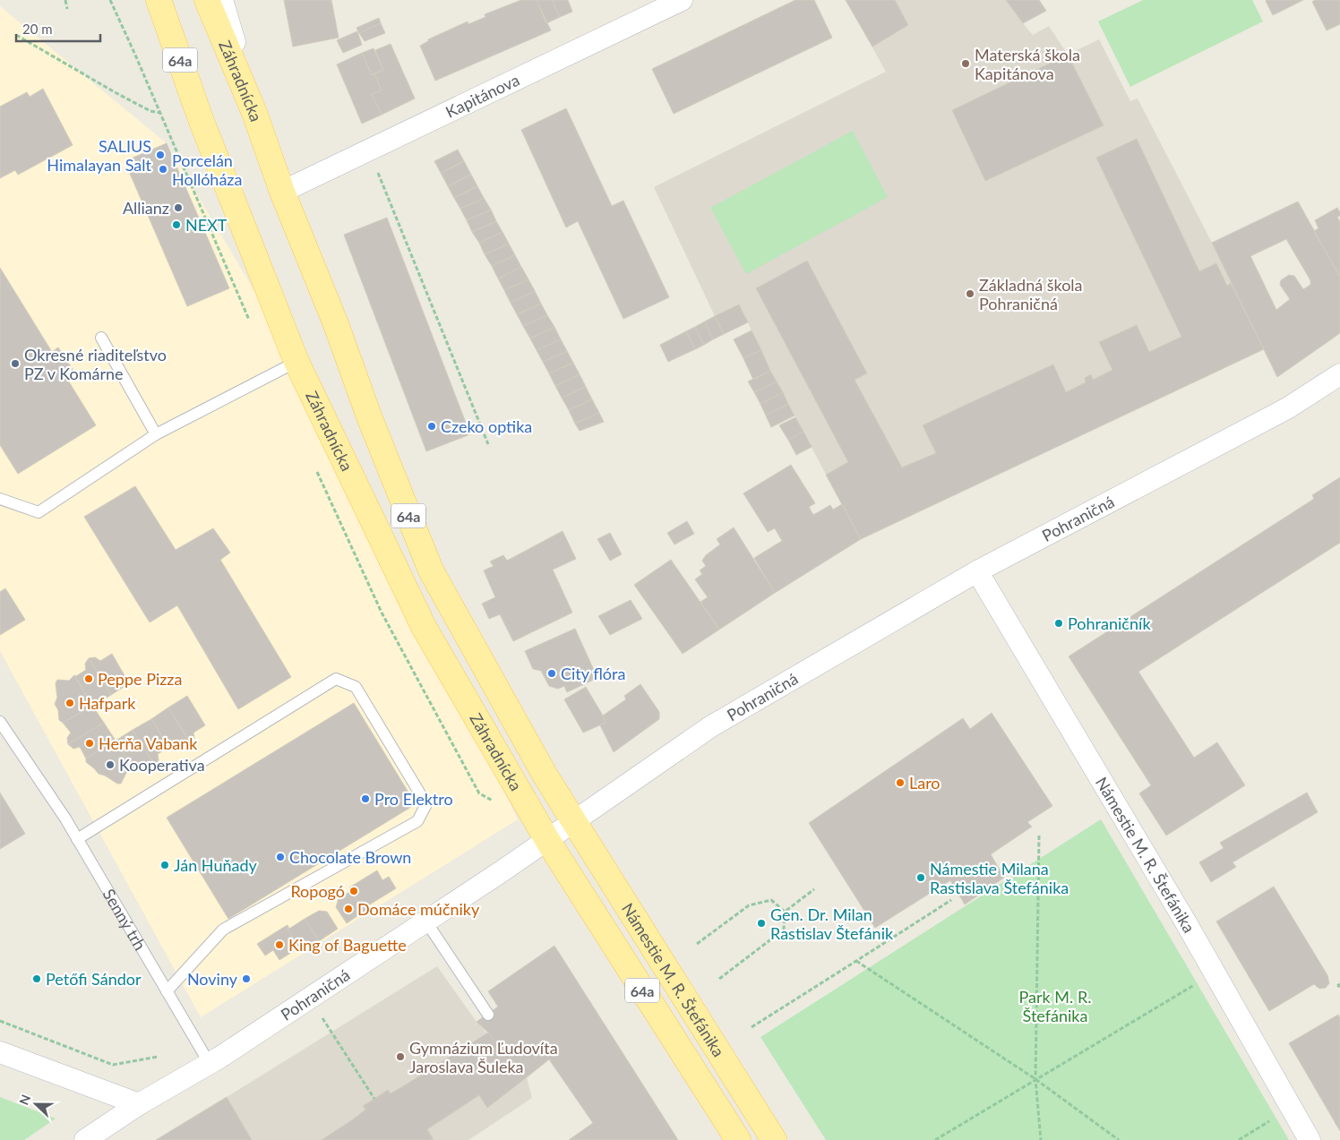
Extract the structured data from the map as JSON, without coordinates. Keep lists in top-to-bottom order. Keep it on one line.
{"streets":{"main road":["64a","Záhradnícka","Námestie M. R. Štefánika"],"street":["Kapitánova","Pohraničná"],"lane":["Senný trh"]},"crossings":[["64a","Záhradnícka"],["64a","Pohraničná"],["Záhradnícka","Kapitánova"],["Záhradnícka","Pohraničná"],["Záhradnícka","Námestie M. R. Štefánika"],["Pohraničná","Námestie M. R. Štefánika"],["Pohraničná","Senný trh"]],"parks":["Park M. R. Štefánika"],"places":["Materská škola Kapitánova","SALIUS Himalayan Salt","Porcelán Hollóháza","Allianz","NEXT","Základná škola Pohraničná","Okresné riaditeľstvo PZ v Komárne","Czeko optika","Pohraničník","City flóra","Peppe Pizza","Hafpark","Herňa Vabank","Kooperativa","Laro","Pro Elektro","Chocolate Brown","Ján Huňady","Námestie Milana Rastislava Štefánika","Ropogó","Domáce múčniky","Gen. Dr. Milan Rastislav Štefánik","King of Baguette","Petőfi Sándor","Noviny","Gymnázium Ľudovíta Jaroslava Šuleka"],"scale_bar":"20 m","north":"left"}
